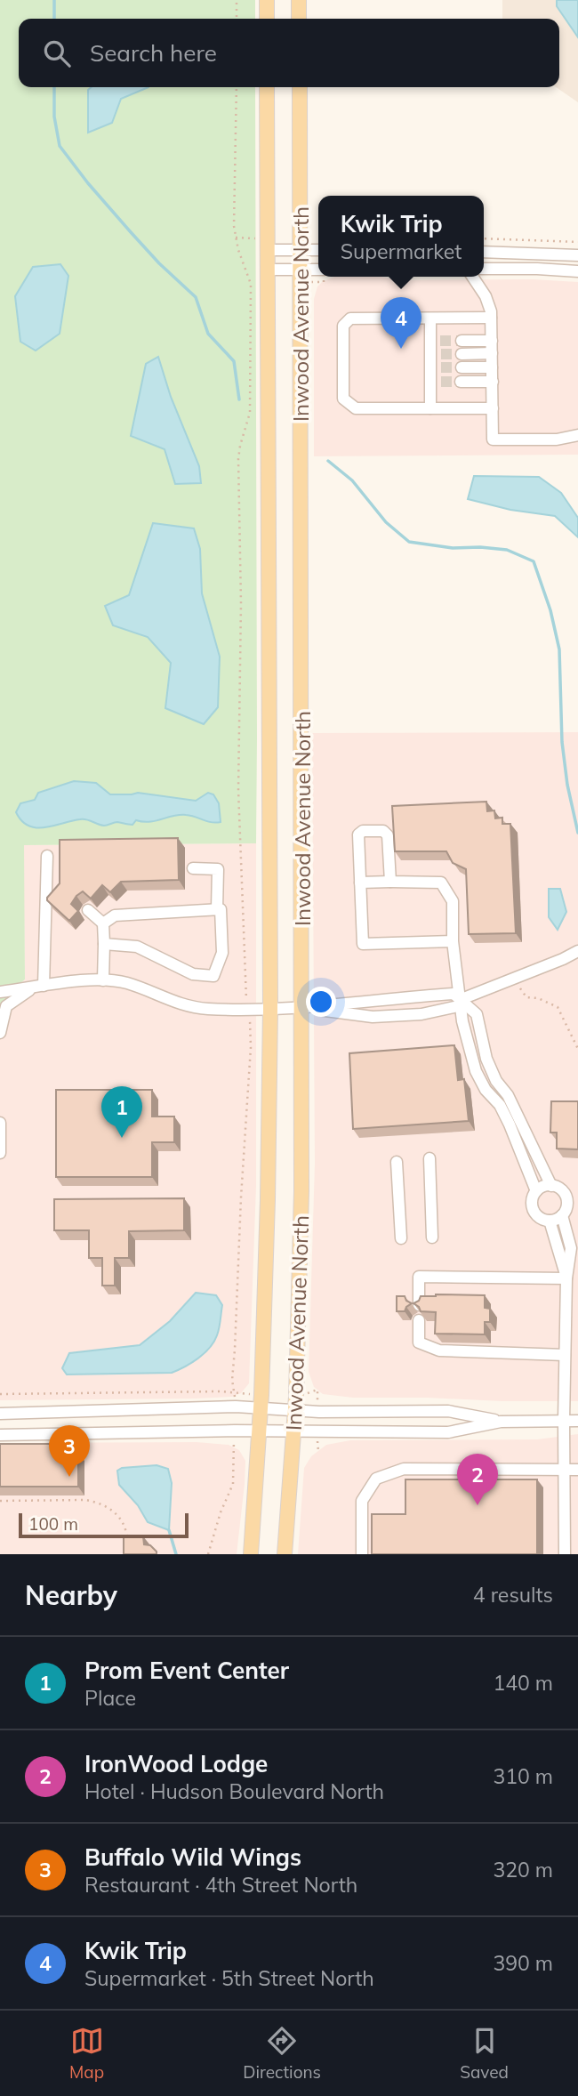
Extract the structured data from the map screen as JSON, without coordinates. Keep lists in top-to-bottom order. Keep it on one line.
{"streets":{"main road":["Inwood Avenue North"]},"scale_bar":"100 m","page":{"search":"Search here","popup":["Kwik Trip","Supermarket"],"pins":["4","1","3","2"],"scale":"100 m","heading":["Nearby","4 results"],"list":[{"mark":"1","name":"Prom Event Center","note":"Place","value":"140 m"},{"mark":"2","name":"IronWood Lodge","note":"Hotel · Hudson Boulevard North","value":"310 m"},{"mark":"3","name":"Buffalo Wild Wings","note":"Restaurant · 4th Street North","value":"320 m"},{"mark":"4","name":"Kwik Trip","note":"Supermarket · 5th Street North","value":"390 m"}],"nav":["Map","Directions","Saved"]}}
